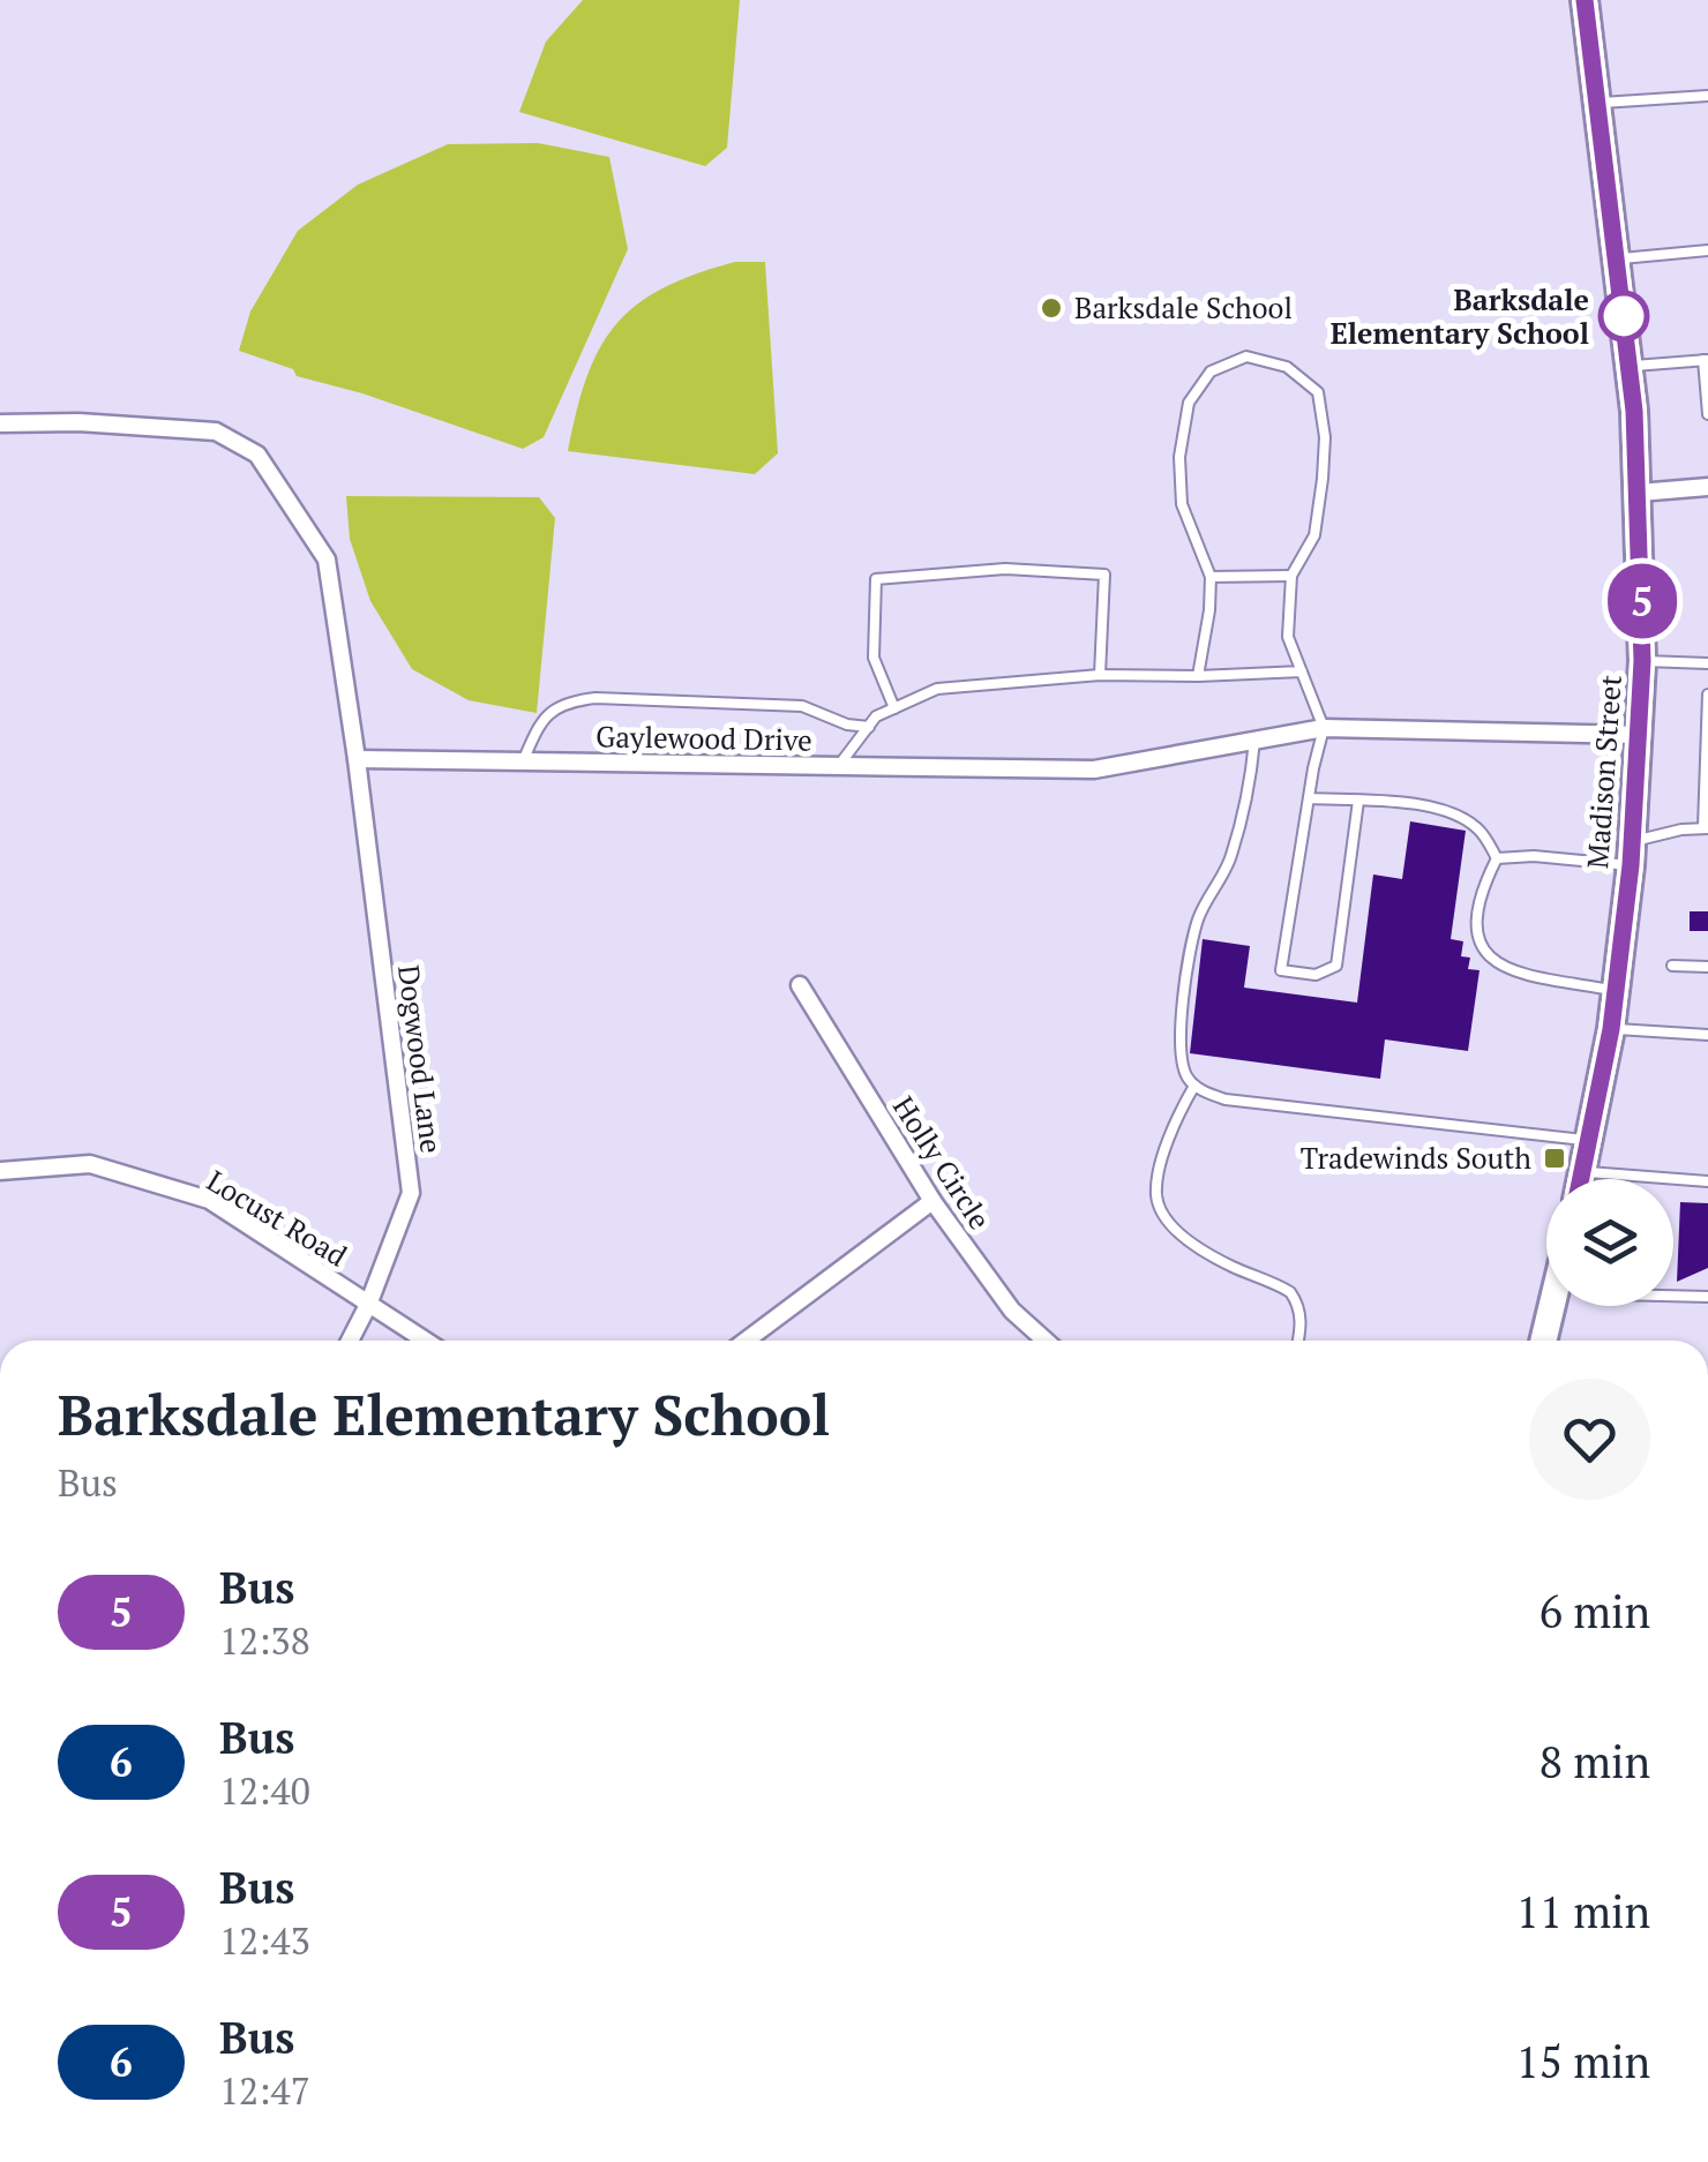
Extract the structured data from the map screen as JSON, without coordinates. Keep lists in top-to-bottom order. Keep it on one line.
{"streets":{"main road":["Madison Street"],"street":["Gaylewood Drive","Dogwood Lane","Holly Circle","Locust Road"]},"crossings":[["Gaylewood Drive","Madison Street"],["Gaylewood Drive","Dogwood Lane"],["Dogwood Lane","Locust Road"]],"places":{"other":["Barksdale School","Barksdale Elementary School"],"transit":["Tradewinds South"]},"lines":["bus line 5"],"page":{"on_map":"5","heading":["Barksdale Elementary School","Bus"],"list":[{"mark":"5","name":"Bus","note":"12:38","value":"6 min"},{"mark":"6","name":"Bus","note":"12:40","value":"8 min"},{"mark":"5","name":"Bus","note":"12:43","value":"11 min"},{"mark":"6","name":"Bus","note":"12:47","value":"15 min"}]}}
